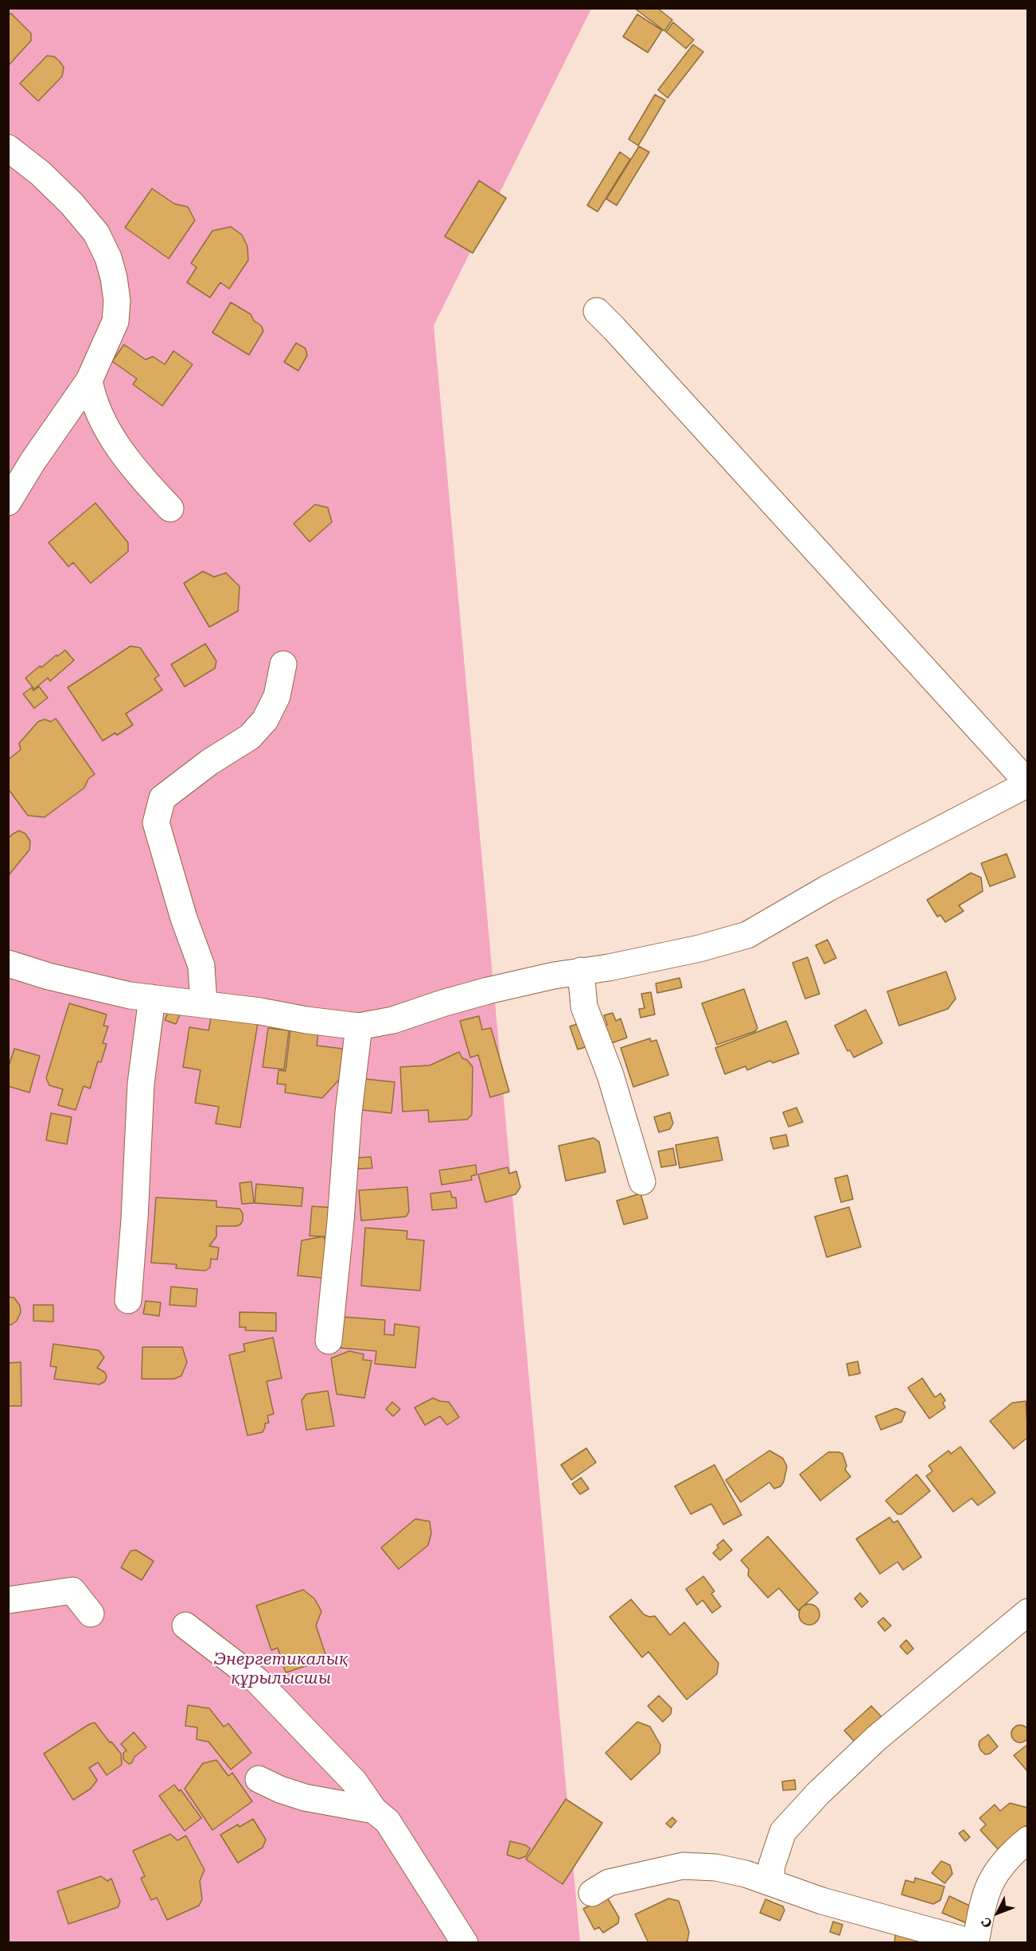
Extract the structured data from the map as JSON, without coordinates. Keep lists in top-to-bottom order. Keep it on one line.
{"parks":["Энергетикалық құрылысшы"],"north":"bottom left"}
